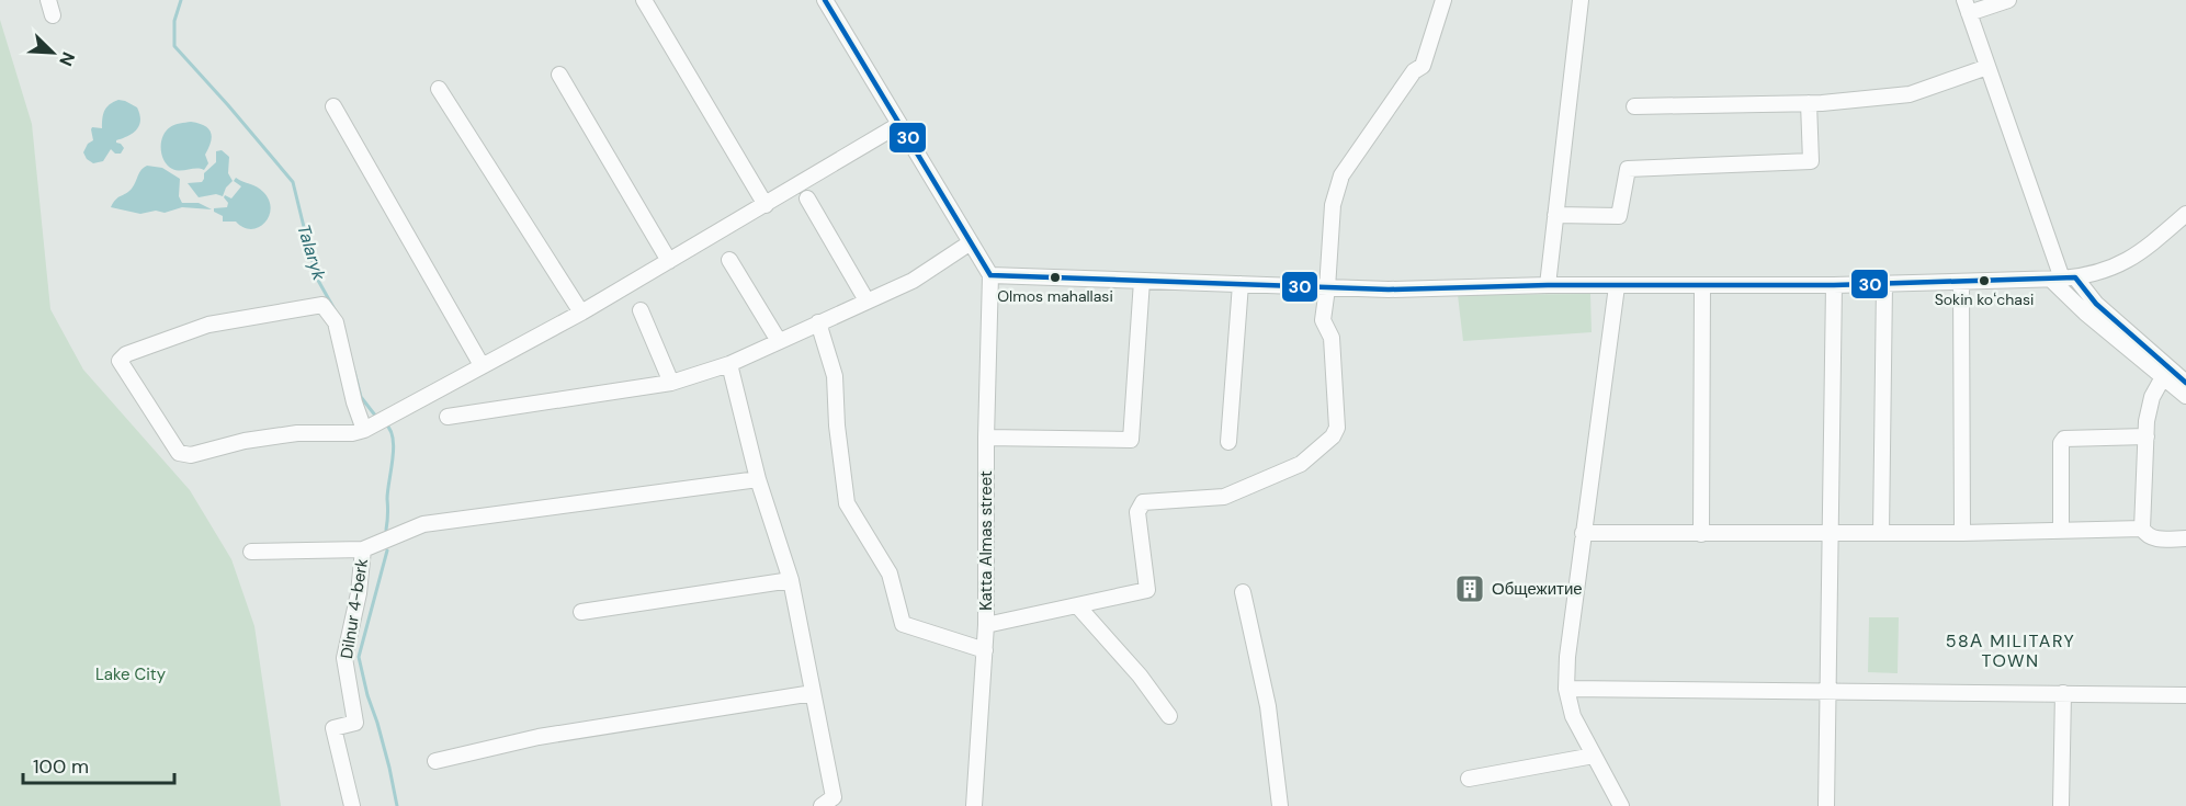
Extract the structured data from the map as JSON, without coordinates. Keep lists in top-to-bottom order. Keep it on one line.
{"streets":{"street":["Katta Almas street","Dilnur 4-berk"]},"districts":["58А MILITARY TOWN"],"water":["Talaryk"],"parks":["Lake City"],"places":{"other":["Olmos mahallasi","Sokin koʻchasi"],"building":["Общежитие"]},"lines":["transit line 30"],"scale_bar":"100 m","north":"bottom right"}
